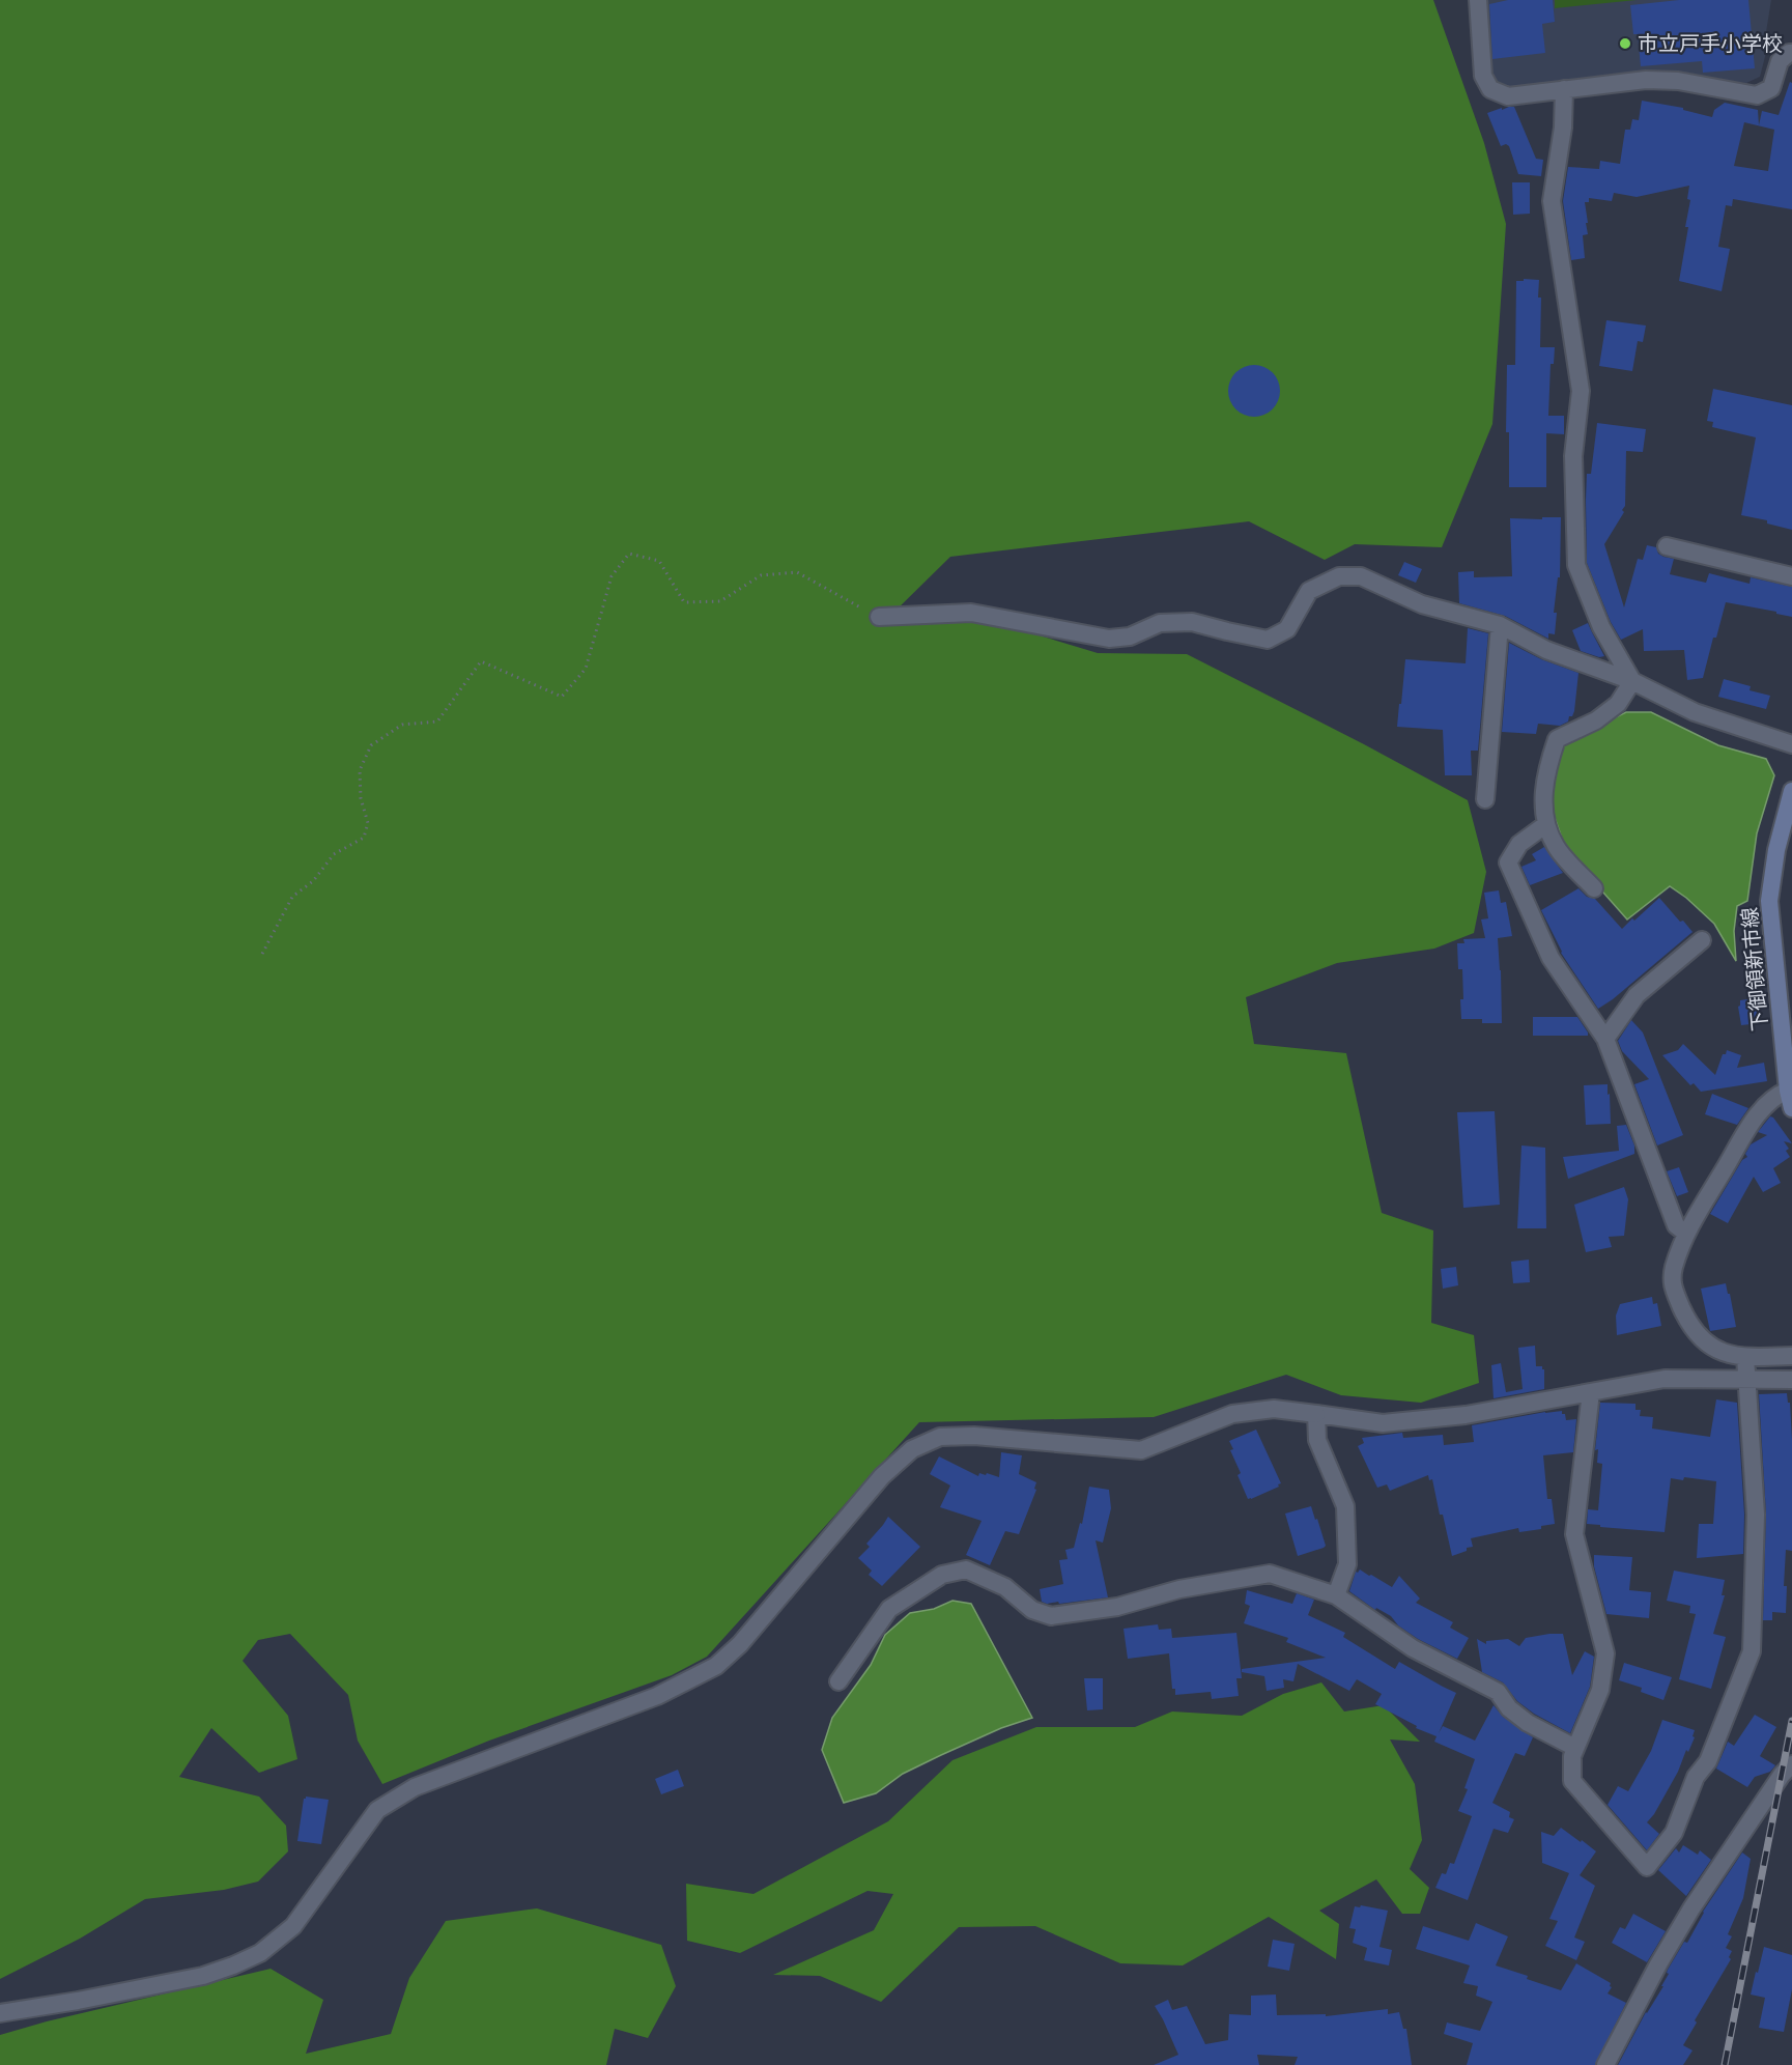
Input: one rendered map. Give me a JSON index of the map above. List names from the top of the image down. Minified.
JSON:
{"streets":{"main road":["下御領新市線"]},"places":["市立戸手小学校"]}
